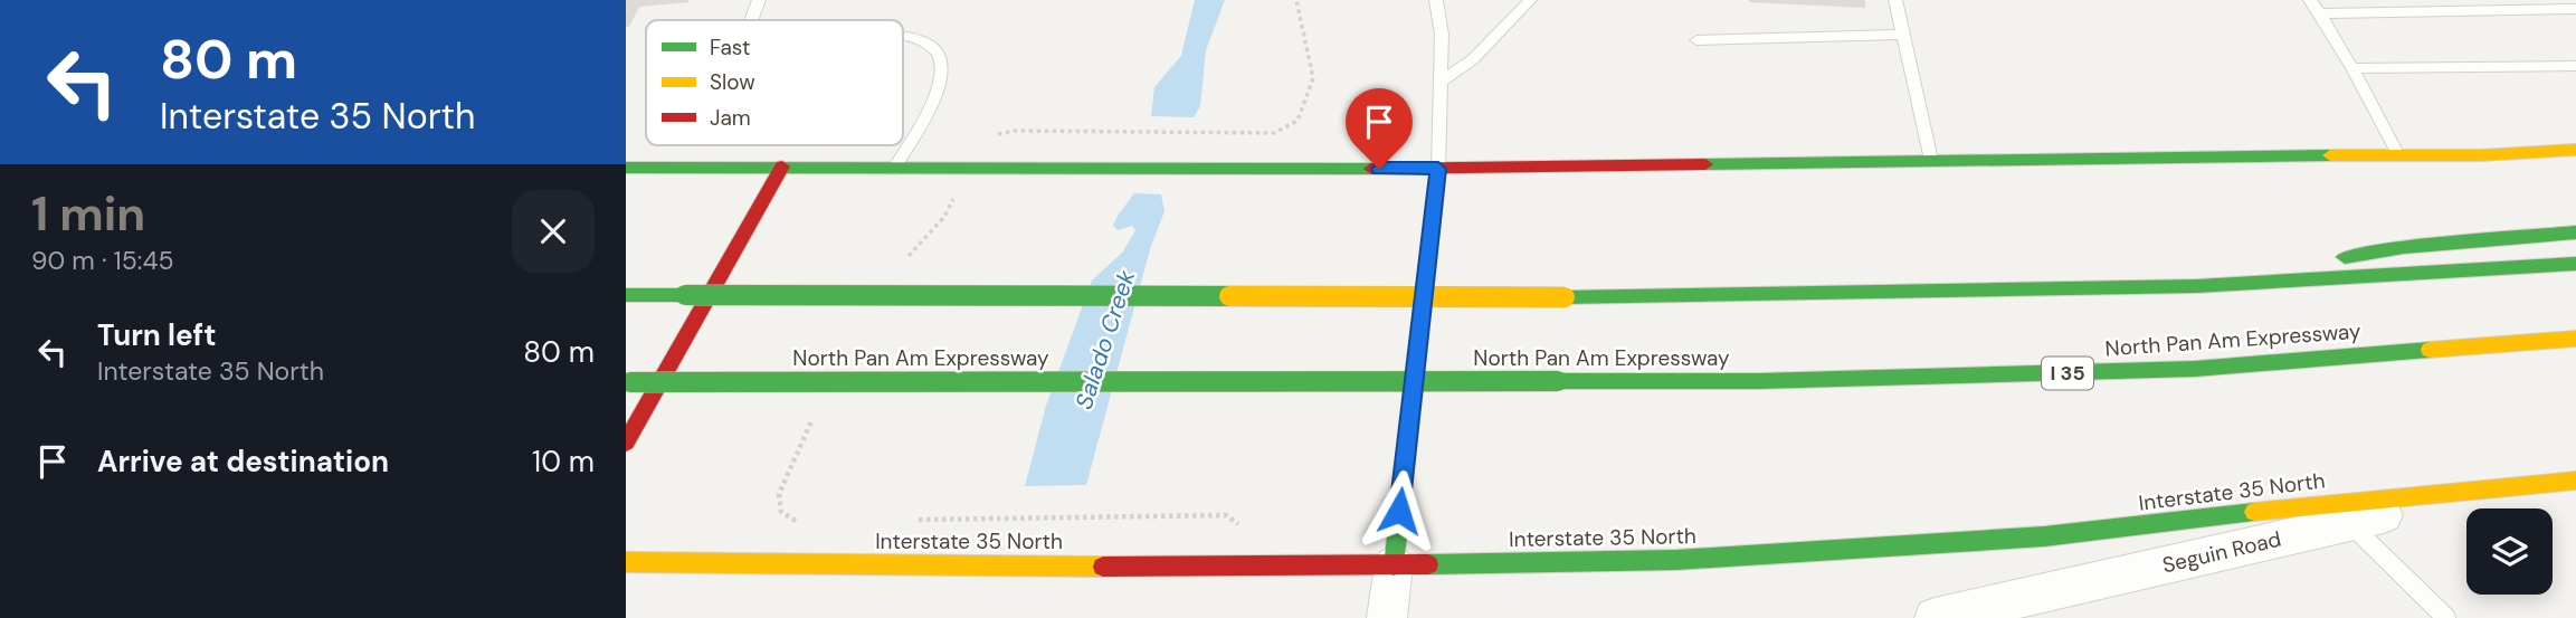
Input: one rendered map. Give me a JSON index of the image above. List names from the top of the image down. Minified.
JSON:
{"streets":{"main road":["North Pan Am Expressway","I 35","Interstate 35 North"],"street":["Seguin Road"]},"crossings":[["Interstate 35 North","Seguin Road"]],"water":["Salado Creek"],"legend":["Fast","Slow","Jam"],"page":{"turn":["80 m","Interstate 35 North"],"heading":["1 min","90 m · 15:45"],"list":[{"name":"Turn left","note":"Interstate 35 North","value":"80 m"},{"name":"Arrive at destination","value":"10 m"}]}}
